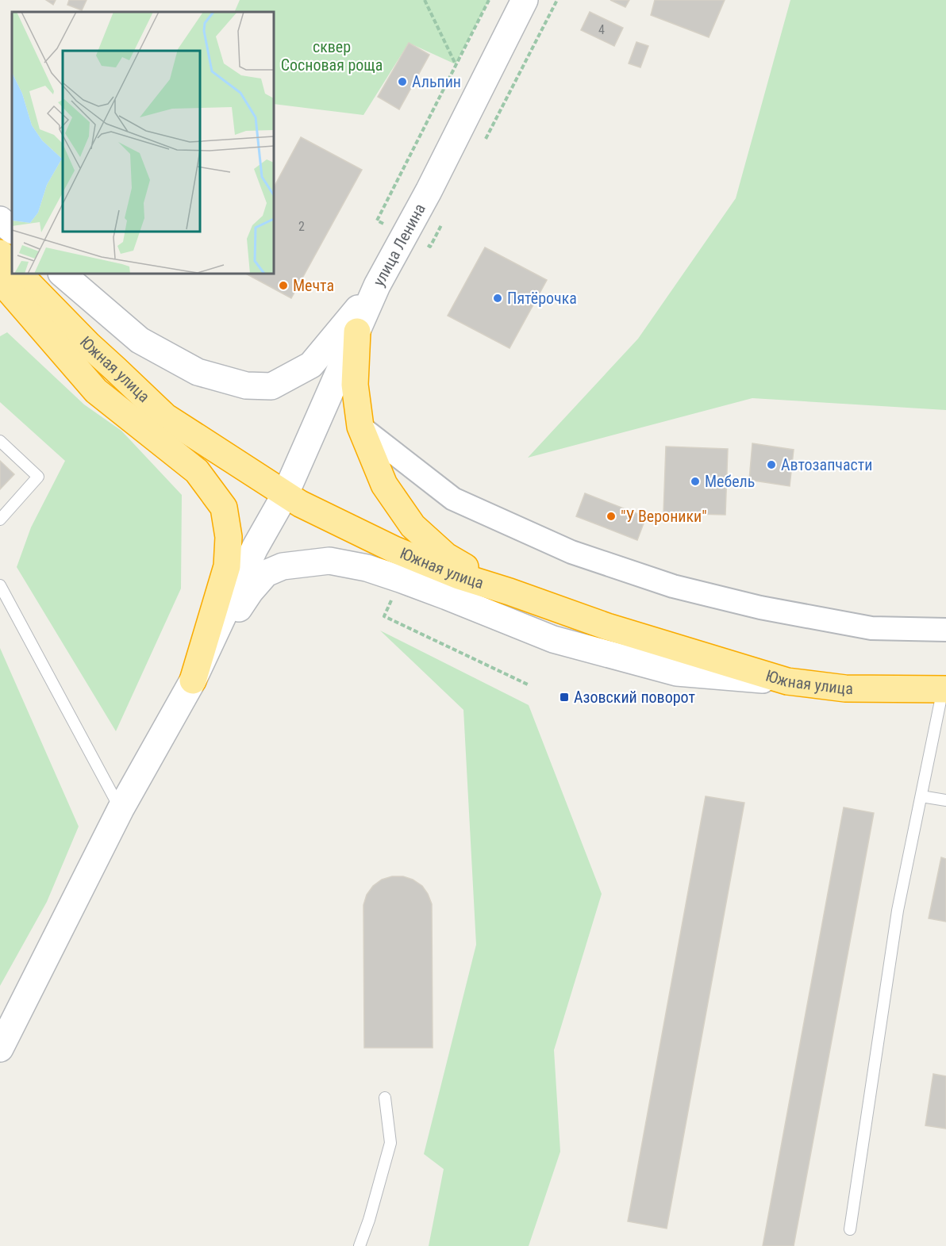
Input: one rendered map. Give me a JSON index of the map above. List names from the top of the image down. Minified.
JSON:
{"streets":{"highway":["Южная улица"],"street":["улица Ленина"]},"crossings":[["улица Ленина","Южная улица"]],"parks":["сквер Сосновая роща"],"places":{"other":["Альпин","Мечта","Пятёрочка","Автозапчасти","Мебель","\"У Вероники\""],"transit":["Азовский поворот"]},"house_numbers":["4","2"]}
